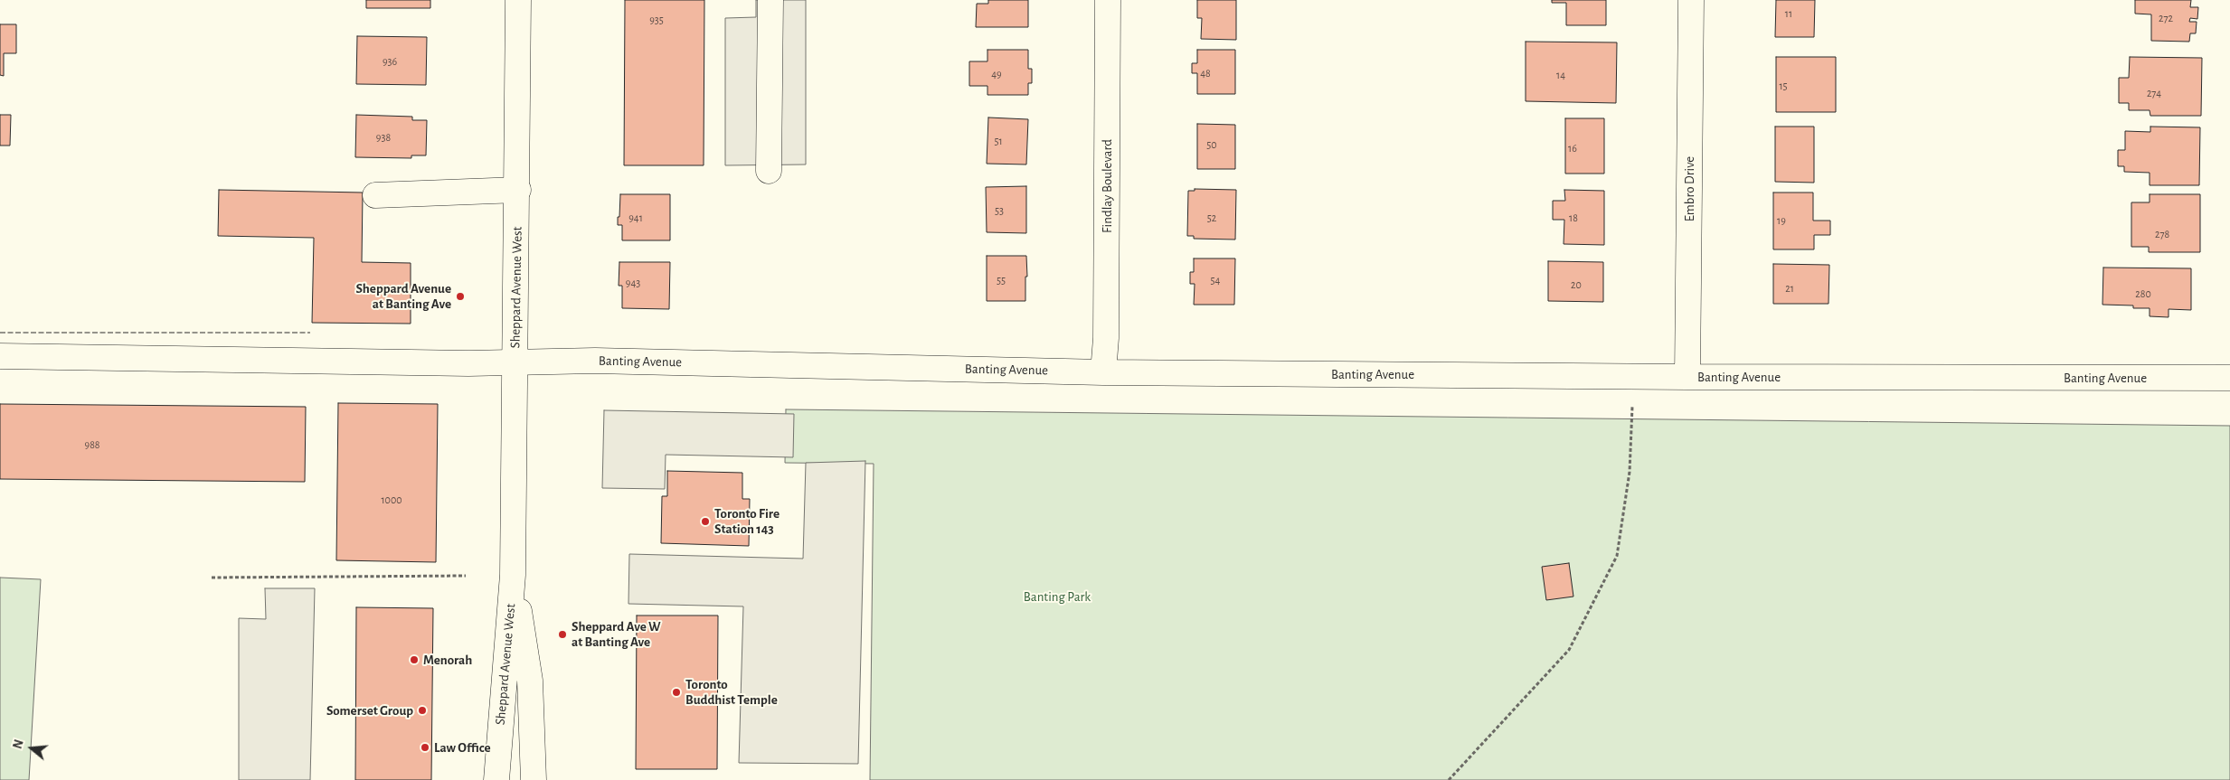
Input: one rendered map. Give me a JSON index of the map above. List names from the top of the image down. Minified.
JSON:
{"streets":{"street":["Findlay Boulevard","Embro Drive","Sheppard Avenue West","Banting Avenue"]},"crossings":[["Findlay Boulevard","Banting Avenue"],["Embro Drive","Banting Avenue"],["Sheppard Avenue West","Banting Avenue"]],"parks":["Banting Park"],"places":["Sheppard Avenue at Banting Ave","Toronto Fire Station 143","Sheppard Ave W at Banting Ave","Menorah","Toronto Buddhist Temple","Somerset Group","Law Office"],"house_numbers":["11","272","935","936","48","49","14","15","274","938","51","50","16","53","941","52","18","19","278","55","54","943","20","21","280","988","1000"],"north":"left"}
